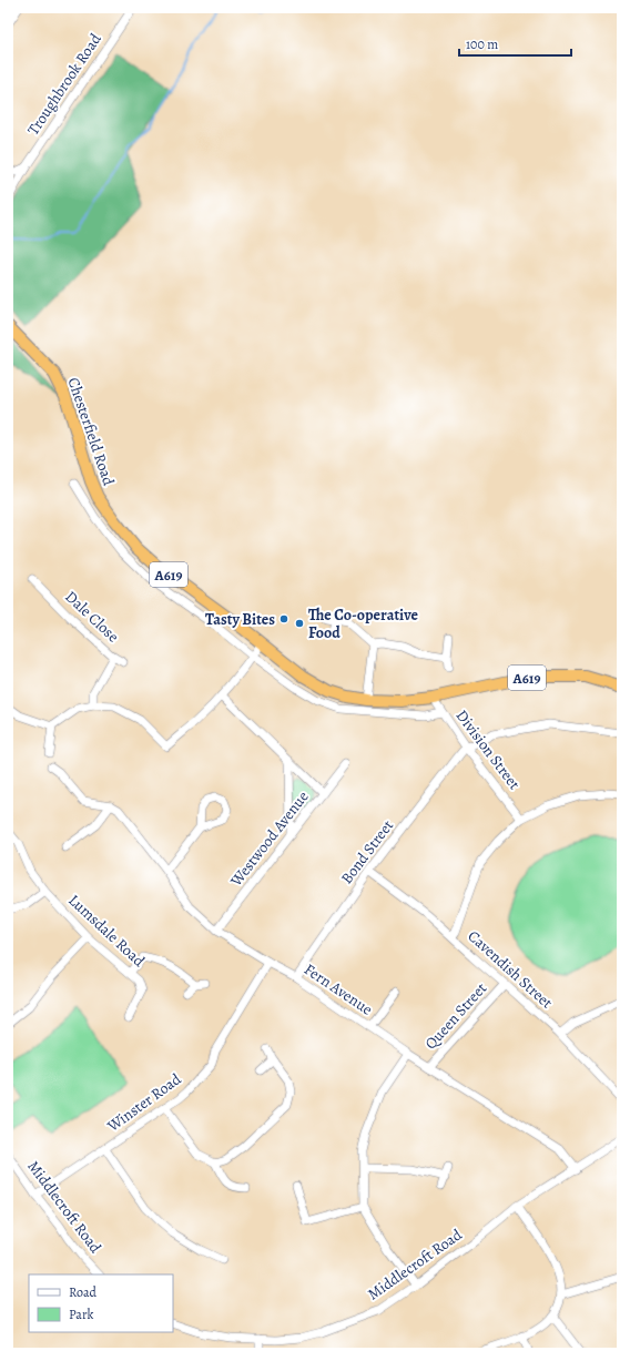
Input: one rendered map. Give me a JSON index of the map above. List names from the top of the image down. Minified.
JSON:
{"streets":{"highway":["Chesterfield Road","A619"],"street":["Troughbrook Road","Dale Close","Division Street","Westwood Avenue","Bond Street","Lumsdale Road","Cavendish Street","Fern Avenue","Queen Street","Winster Road","Middlecroft Road"]},"crossings":[["Chesterfield Road","Division Street"],["Division Street","Bond Street"],["Westwood Avenue","Fern Avenue"],["Bond Street","Cavendish Street"],["Bond Street","Fern Avenue"],["Cavendish Street","Queen Street"],["Fern Avenue","Queen Street"],["Fern Avenue","Winster Road"],["Fern Avenue","Middlecroft Road"],["Winster Road","Middlecroft Road"]],"places":["Tasty Bites","The Co-operative Food"],"legend":["Road","Park"],"scale_bar":"100 m"}
